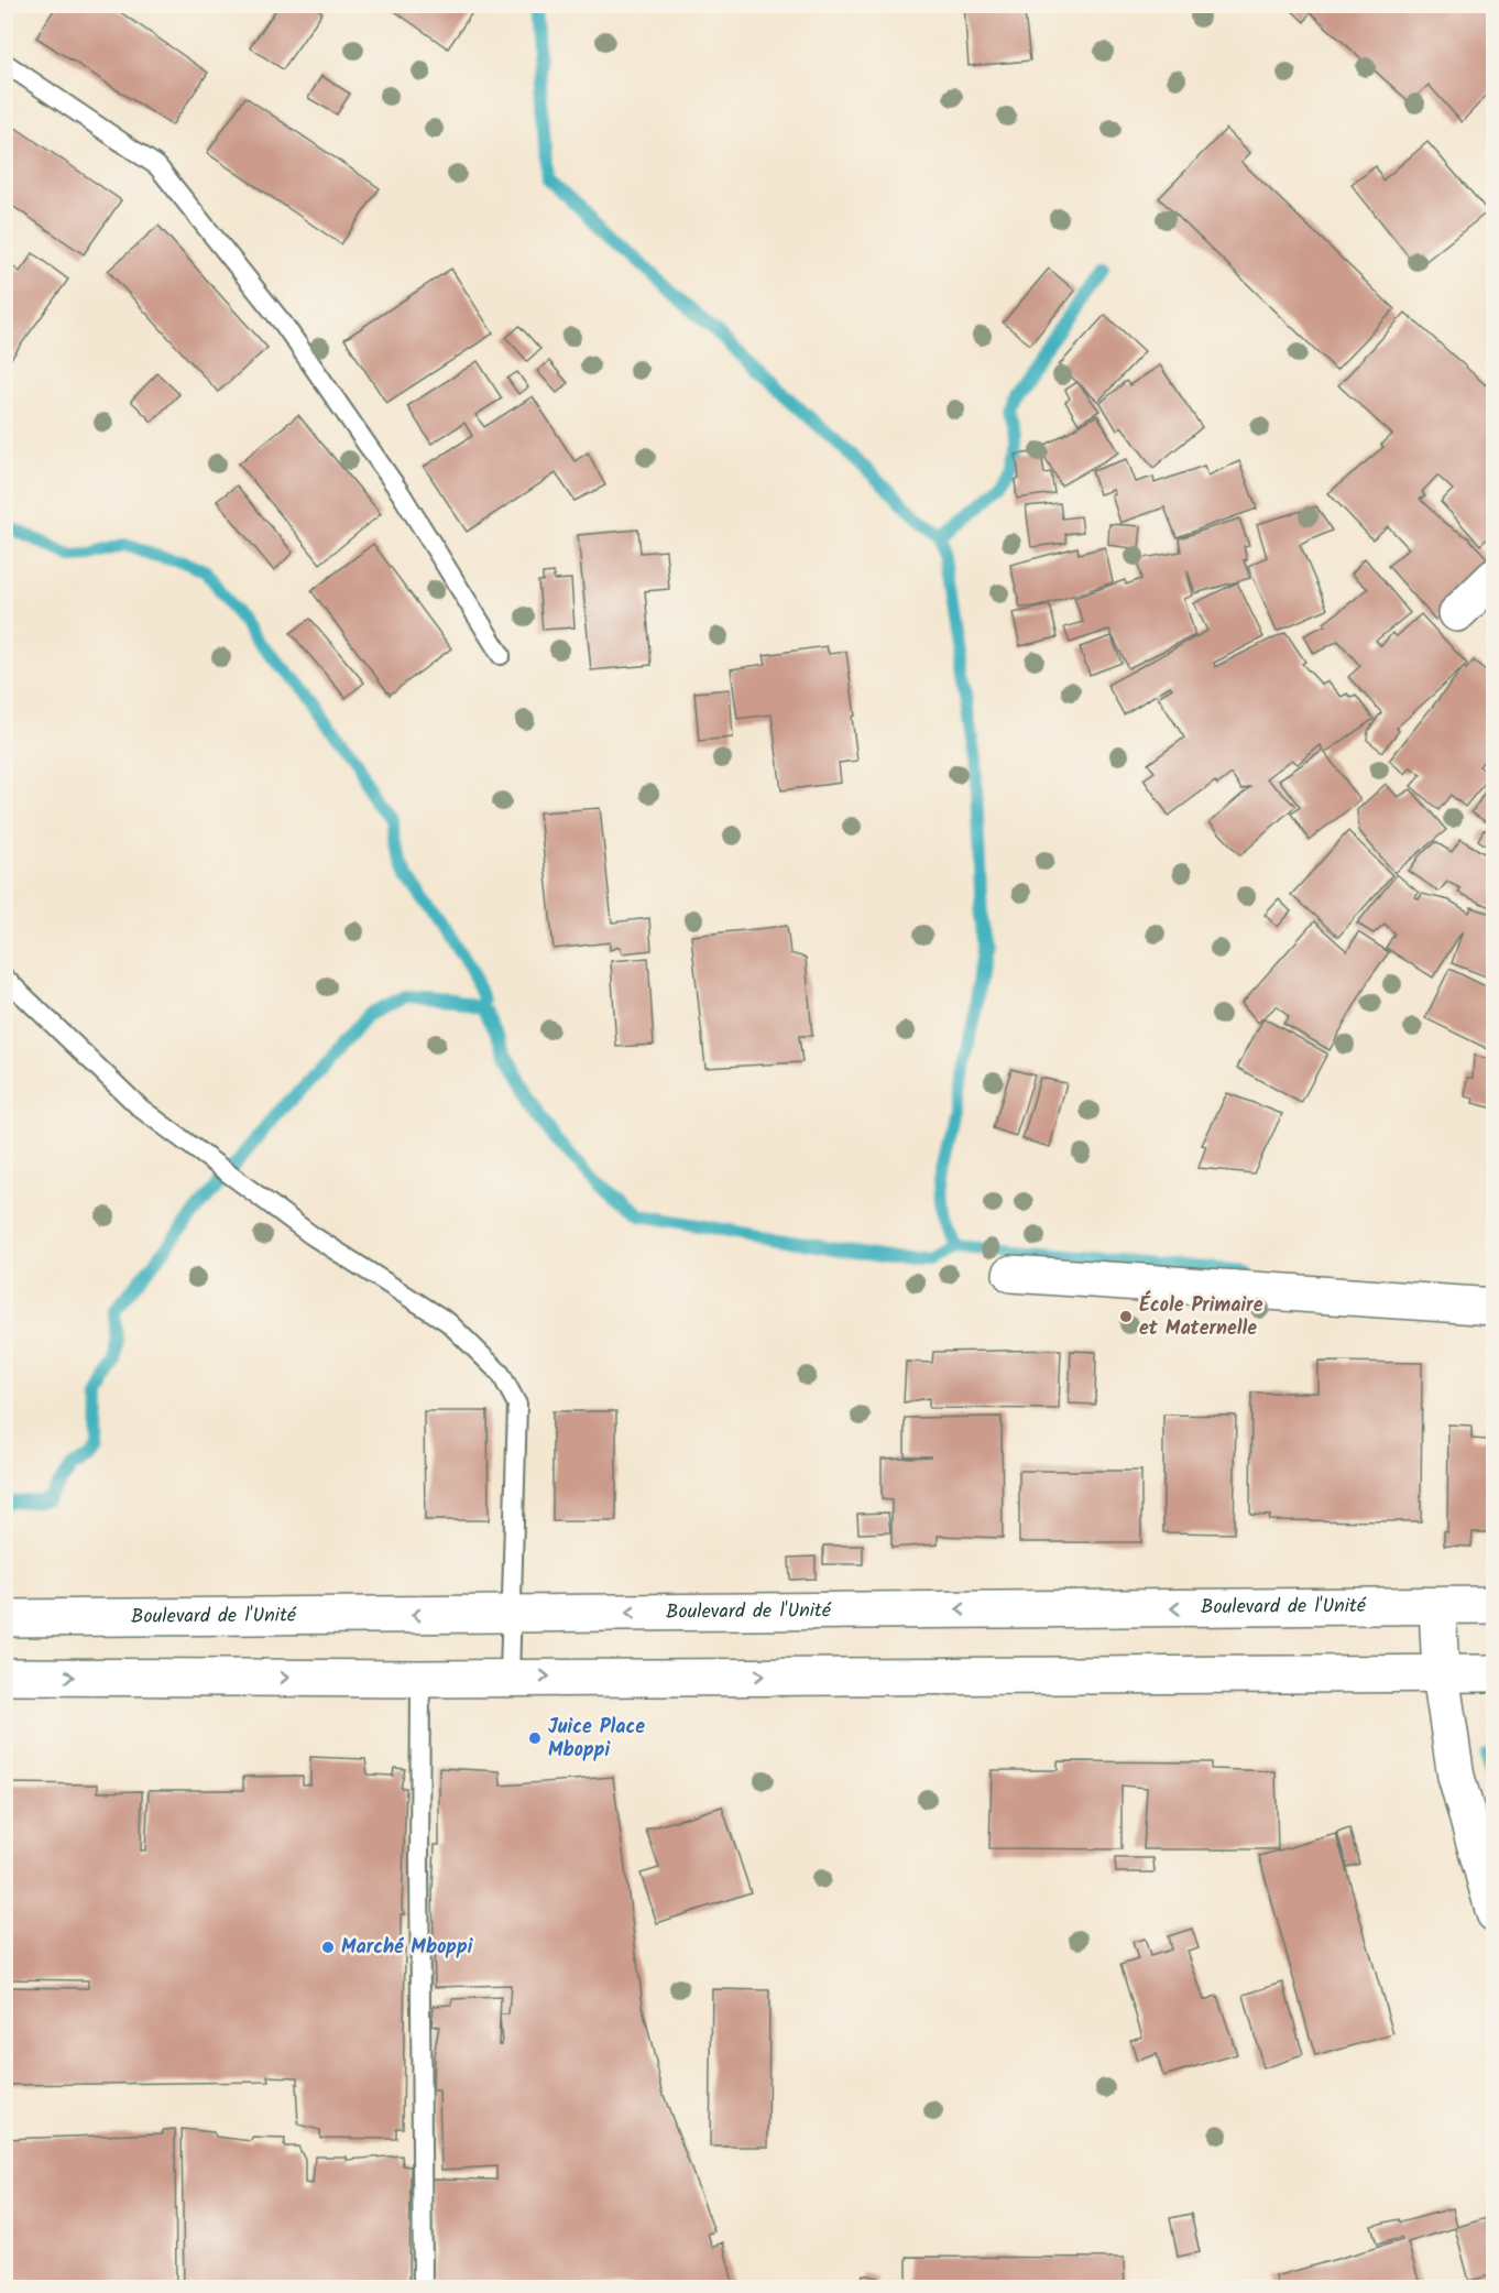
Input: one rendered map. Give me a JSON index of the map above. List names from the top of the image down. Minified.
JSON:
{"streets":{"main road":["Boulevard de l'Unité"]},"places":["École Primaire et Maternelle","Juice Place Mboppi","Marché Mboppi"]}
